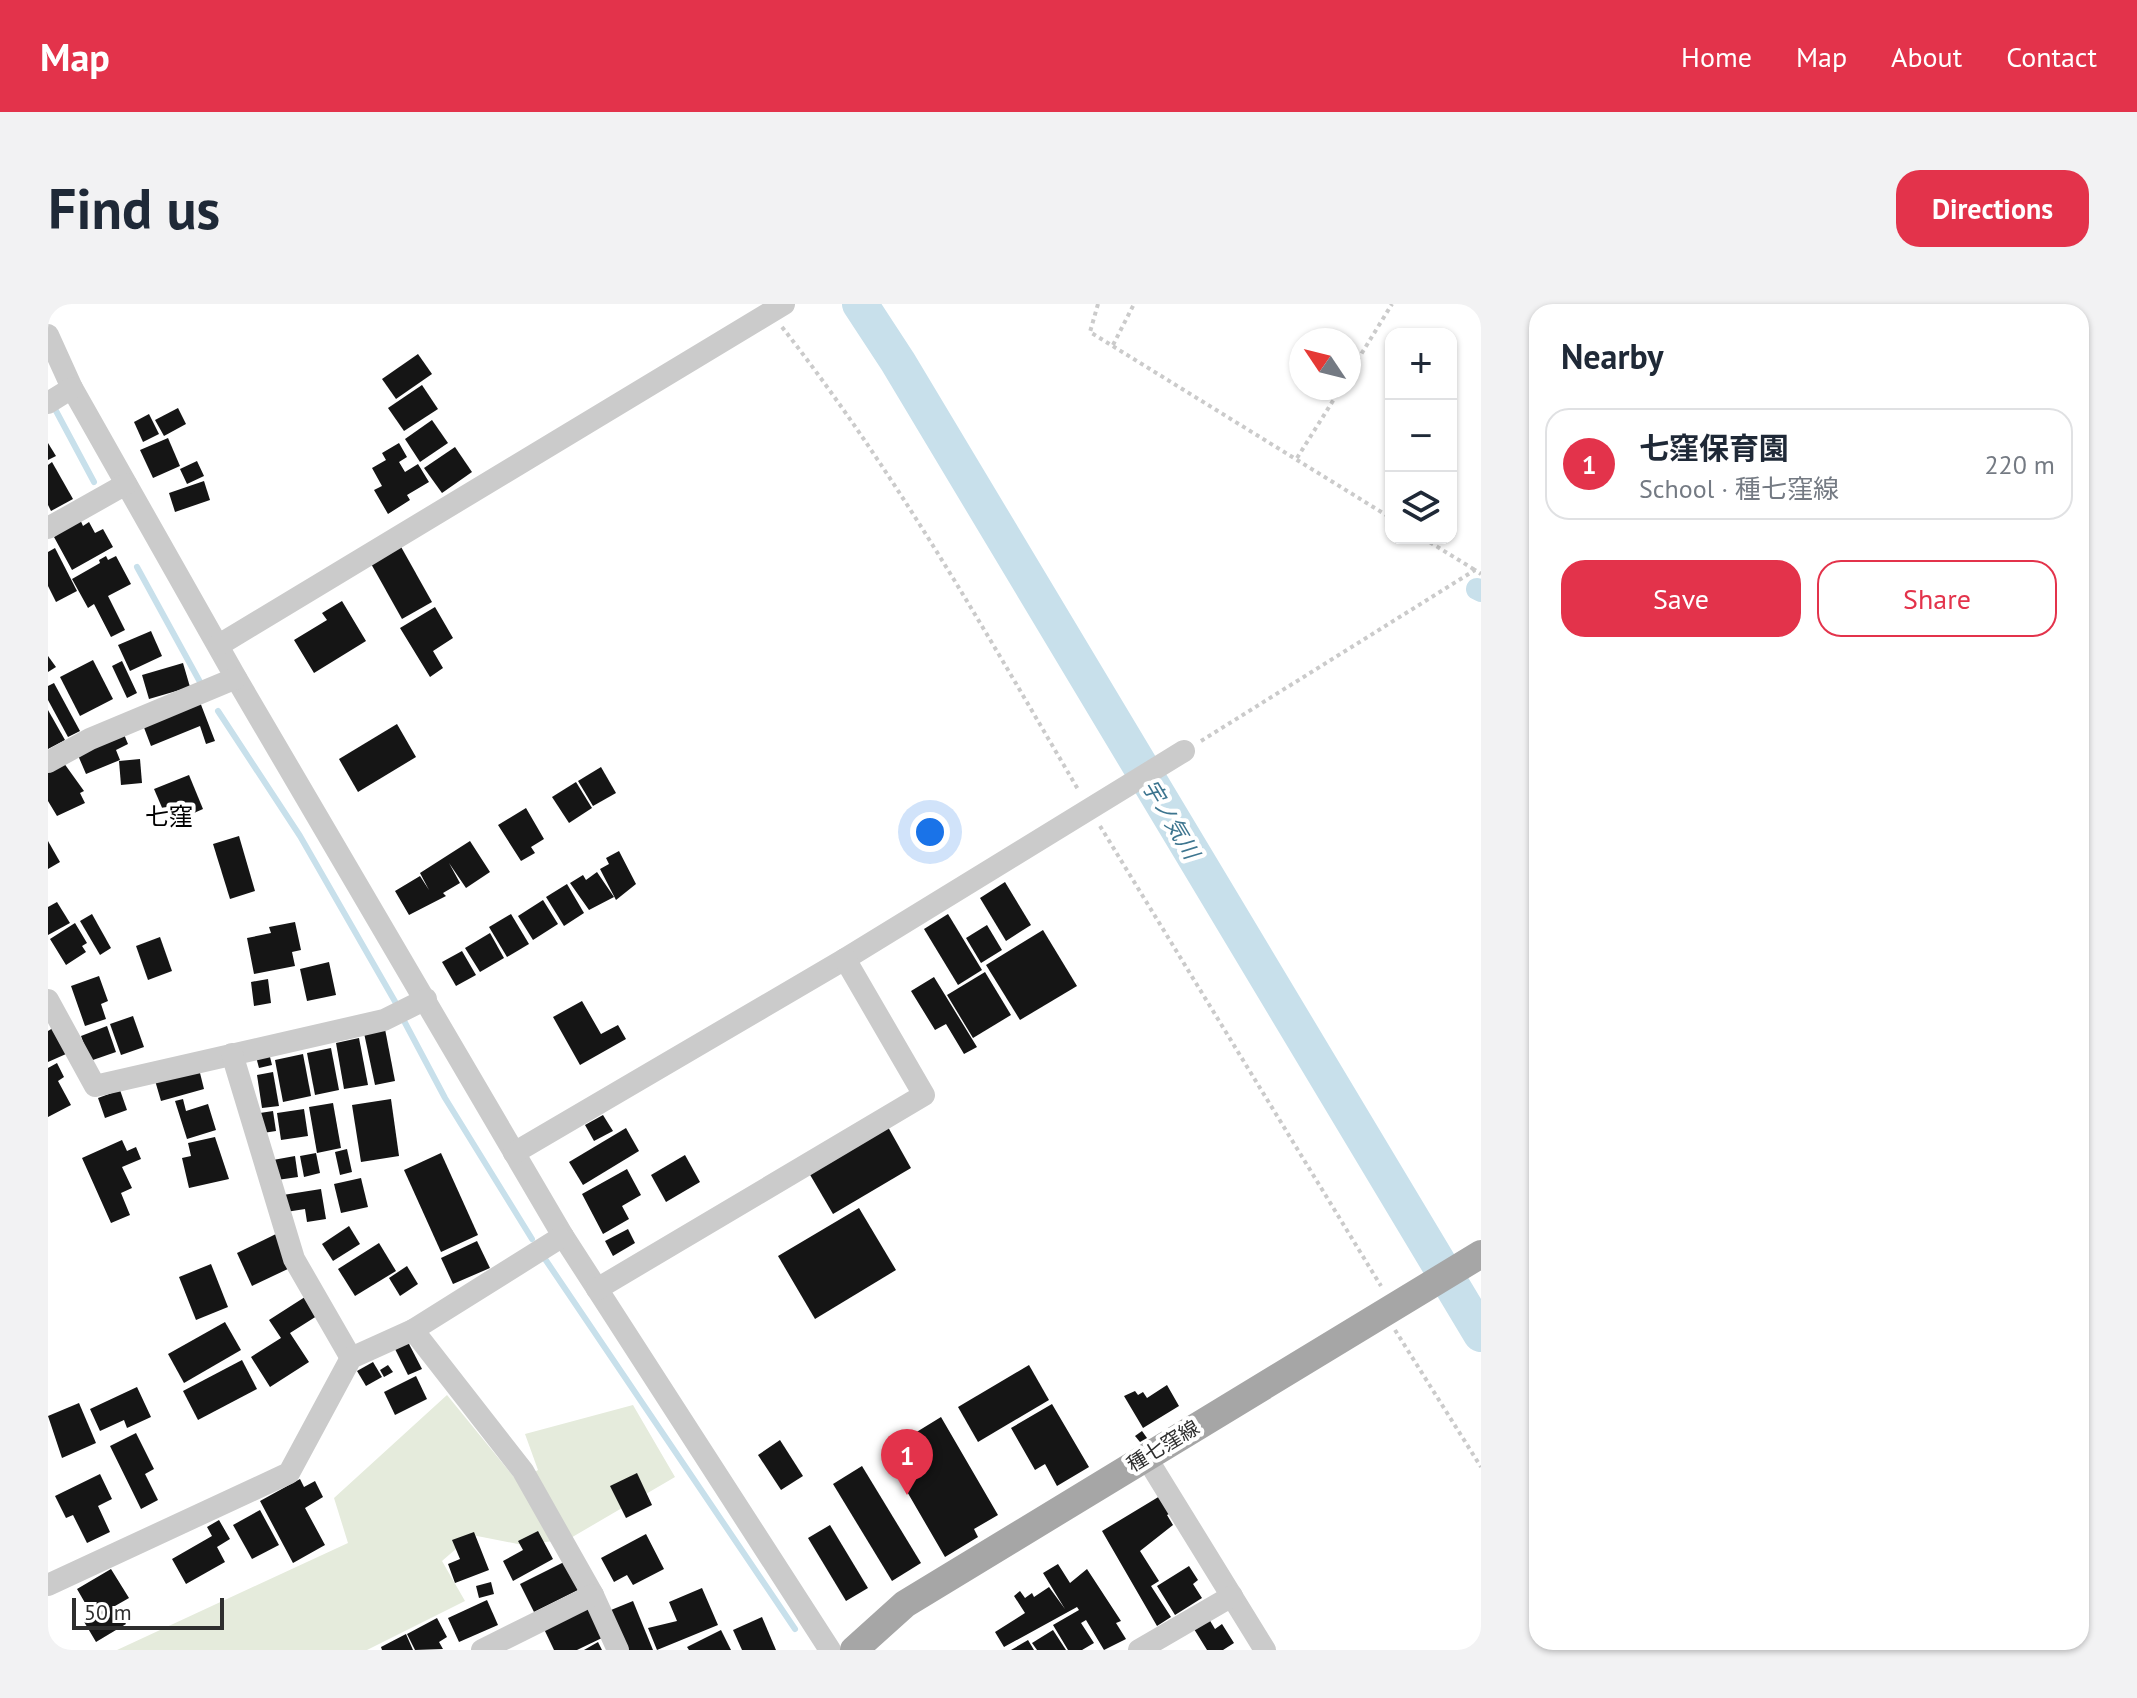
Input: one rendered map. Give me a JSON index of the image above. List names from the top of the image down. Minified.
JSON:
{"streets":{"main road":["種七窪線"]},"districts":["七窪"],"water":["宇ノ気川"],"scale_bar":"50 m","north":"top left","page":{"header":"Map","nav":["Home","Map","About","Contact"],"buttons":["Directions",["Save","Share"]],"title":"Find us","heading":"Nearby","map_buttons":["+","−"],"list":[{"mark":"1","name":"七窪保育園","note":"School · 種七窪線","value":"220 m"}],"pins":"1","scale":"50 m"}}
